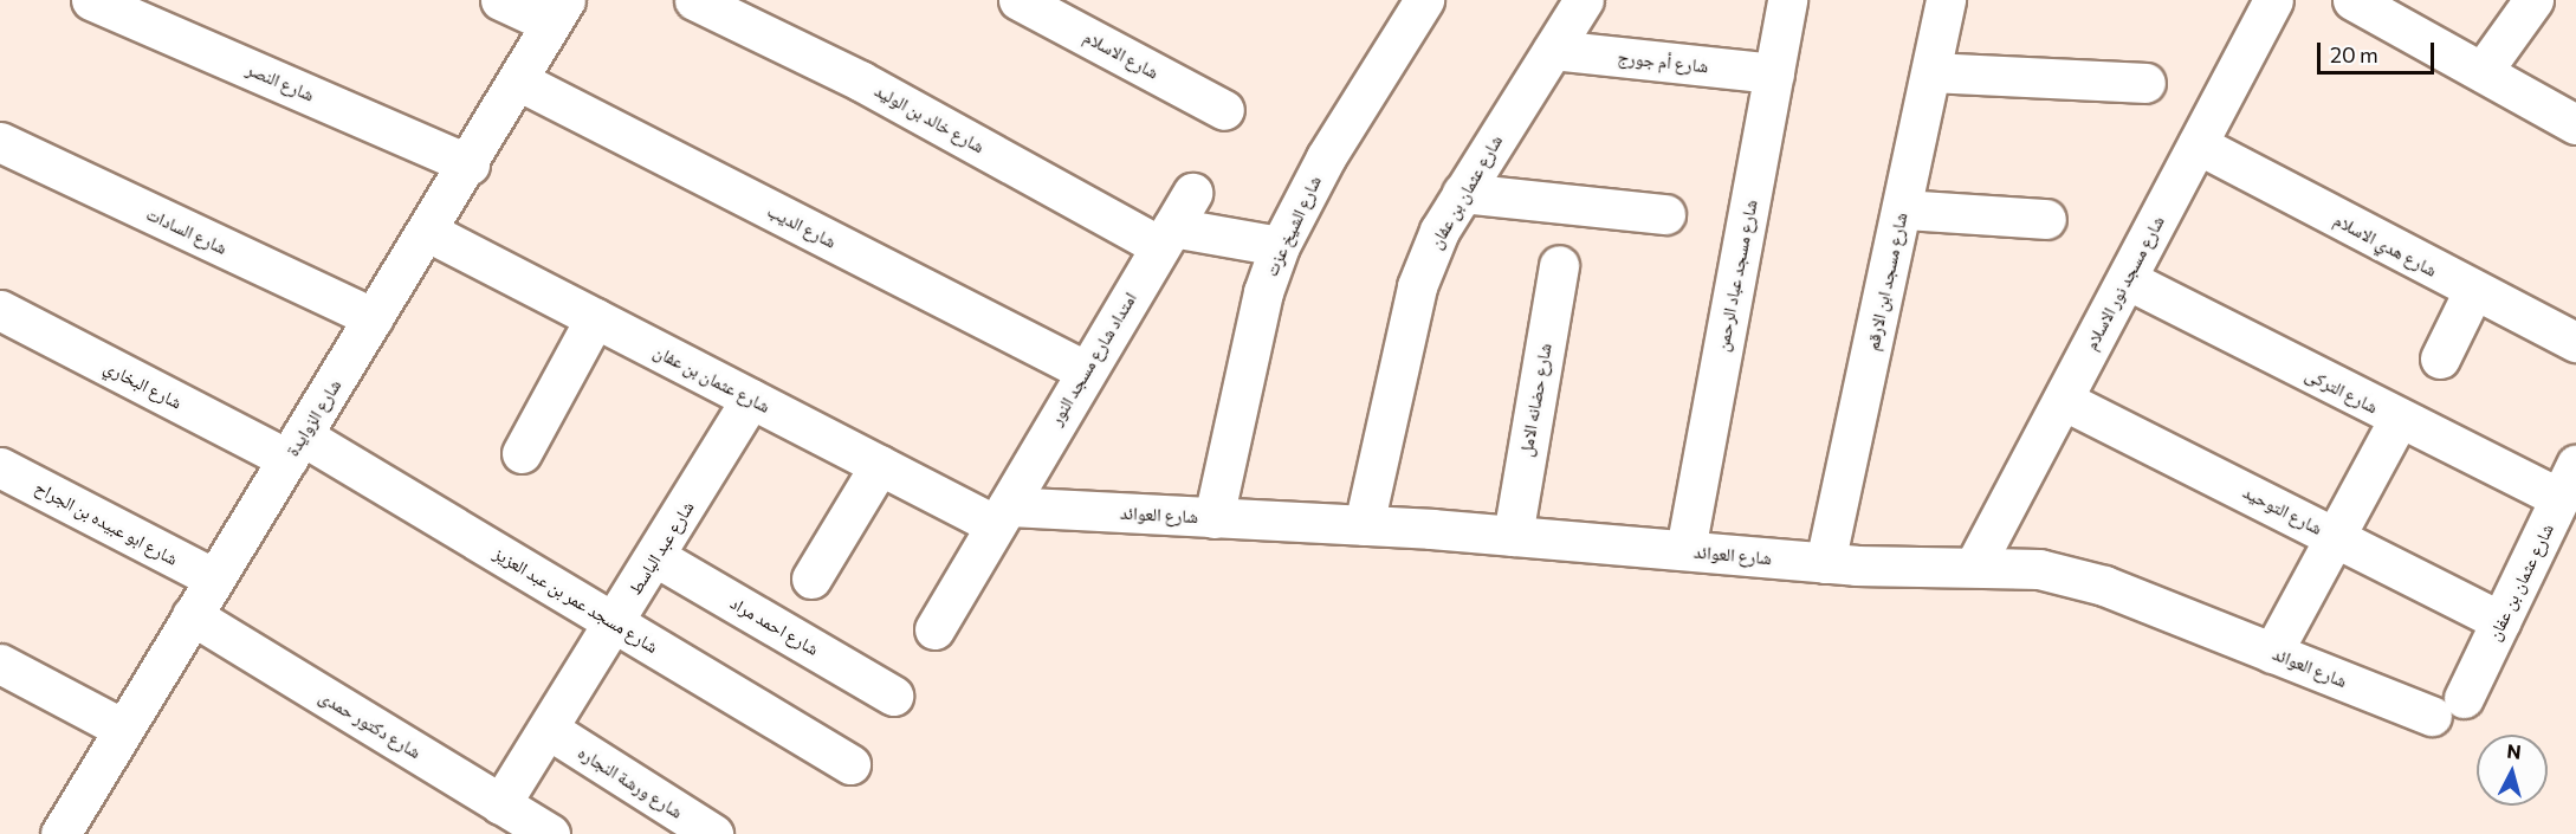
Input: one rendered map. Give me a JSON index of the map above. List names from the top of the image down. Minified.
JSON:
{"streets":{"street":["شارع الاسلام","شارع أم جورج","شارع النصر","شارع خالد بن الوليد","شارع عثمان بن عفان","شارع الديب","شارع الشيخ عزت","شارع السادات","شارع هدي الاسلام","شارع مسجد عباد الرحمن","شارع مسجد ابن الارقم","شارع مسجد نور الاسلام","امتداد شارع مسجد النور","شارع البخاري","شارع التركى","شارع حضانه الامل","شارع الزوايدة","شارع التوحيد","شارع العوائد","شارع ابو عبيده بن الجراح","شارع عبد الباسط","شارع مسجد عمر بن عبد العزيز","شارع احمد مراد","شارع دكتور حمدى","شارع ورشة النجاره"]},"crossings":[["شارع أم جورج","شارع عثمان بن عفان"],["شارع أم جورج","شارع مسجد عباد الرحمن"],["شارع النصر","شارع الزوايدة"],["شارع خالد بن الوليد","شارع الشيخ عزت"],["شارع خالد بن الوليد","امتداد شارع مسجد النور"],["شارع عثمان بن عفان","امتداد شارع مسجد النور"],["شارع عثمان بن عفان","شارع التركى"],["شارع عثمان بن عفان","شارع الزوايدة"],["شارع عثمان بن عفان","شارع التوحيد"],["شارع عثمان بن عفان","شارع العوائد"],["شارع عثمان بن عفان","شارع عبد الباسط"],["شارع الديب","امتداد شارع مسجد النور"],["شارع الديب","شارع الزوايدة"],["شارع الشيخ عزت","شارع العوائد"],["شارع السادات","شارع الزوايدة"],["شارع هدي الاسلام","شارع مسجد نور الاسلام"],["شارع مسجد عباد الرحمن","شارع العوائد"],["شارع مسجد ابن الارقم","شارع العوائد"],["شارع مسجد نور الاسلام","شارع التركى"],["شارع مسجد نور الاسلام","شارع التوحيد"],["شارع مسجد نور الاسلام","شارع العوائد"],["امتداد شارع مسجد النور","شارع العوائد"],["شارع البخاري","شارع الزوايدة"],["شارع البخاري","شارع مسجد عمر بن عبد العزيز"],["شارع حضانه الامل","شارع العوائد"],["شارع الزوايدة","شارع ابو عبيده بن الجراح"],["شارع الزوايدة","شارع مسجد عمر بن عبد العزيز"],["شارع الزوايدة","شارع دكتور حمدى"],["شارع عبد الباسط","شارع مسجد عمر بن عبد العزيز"],["شارع عبد الباسط","شارع احمد مراد"],["شارع عبد الباسط","شارع دكتور حمدى"],["شارع عبد الباسط","شارع ورشة النجاره"]],"scale_bar":"20 m","north":"top"}
